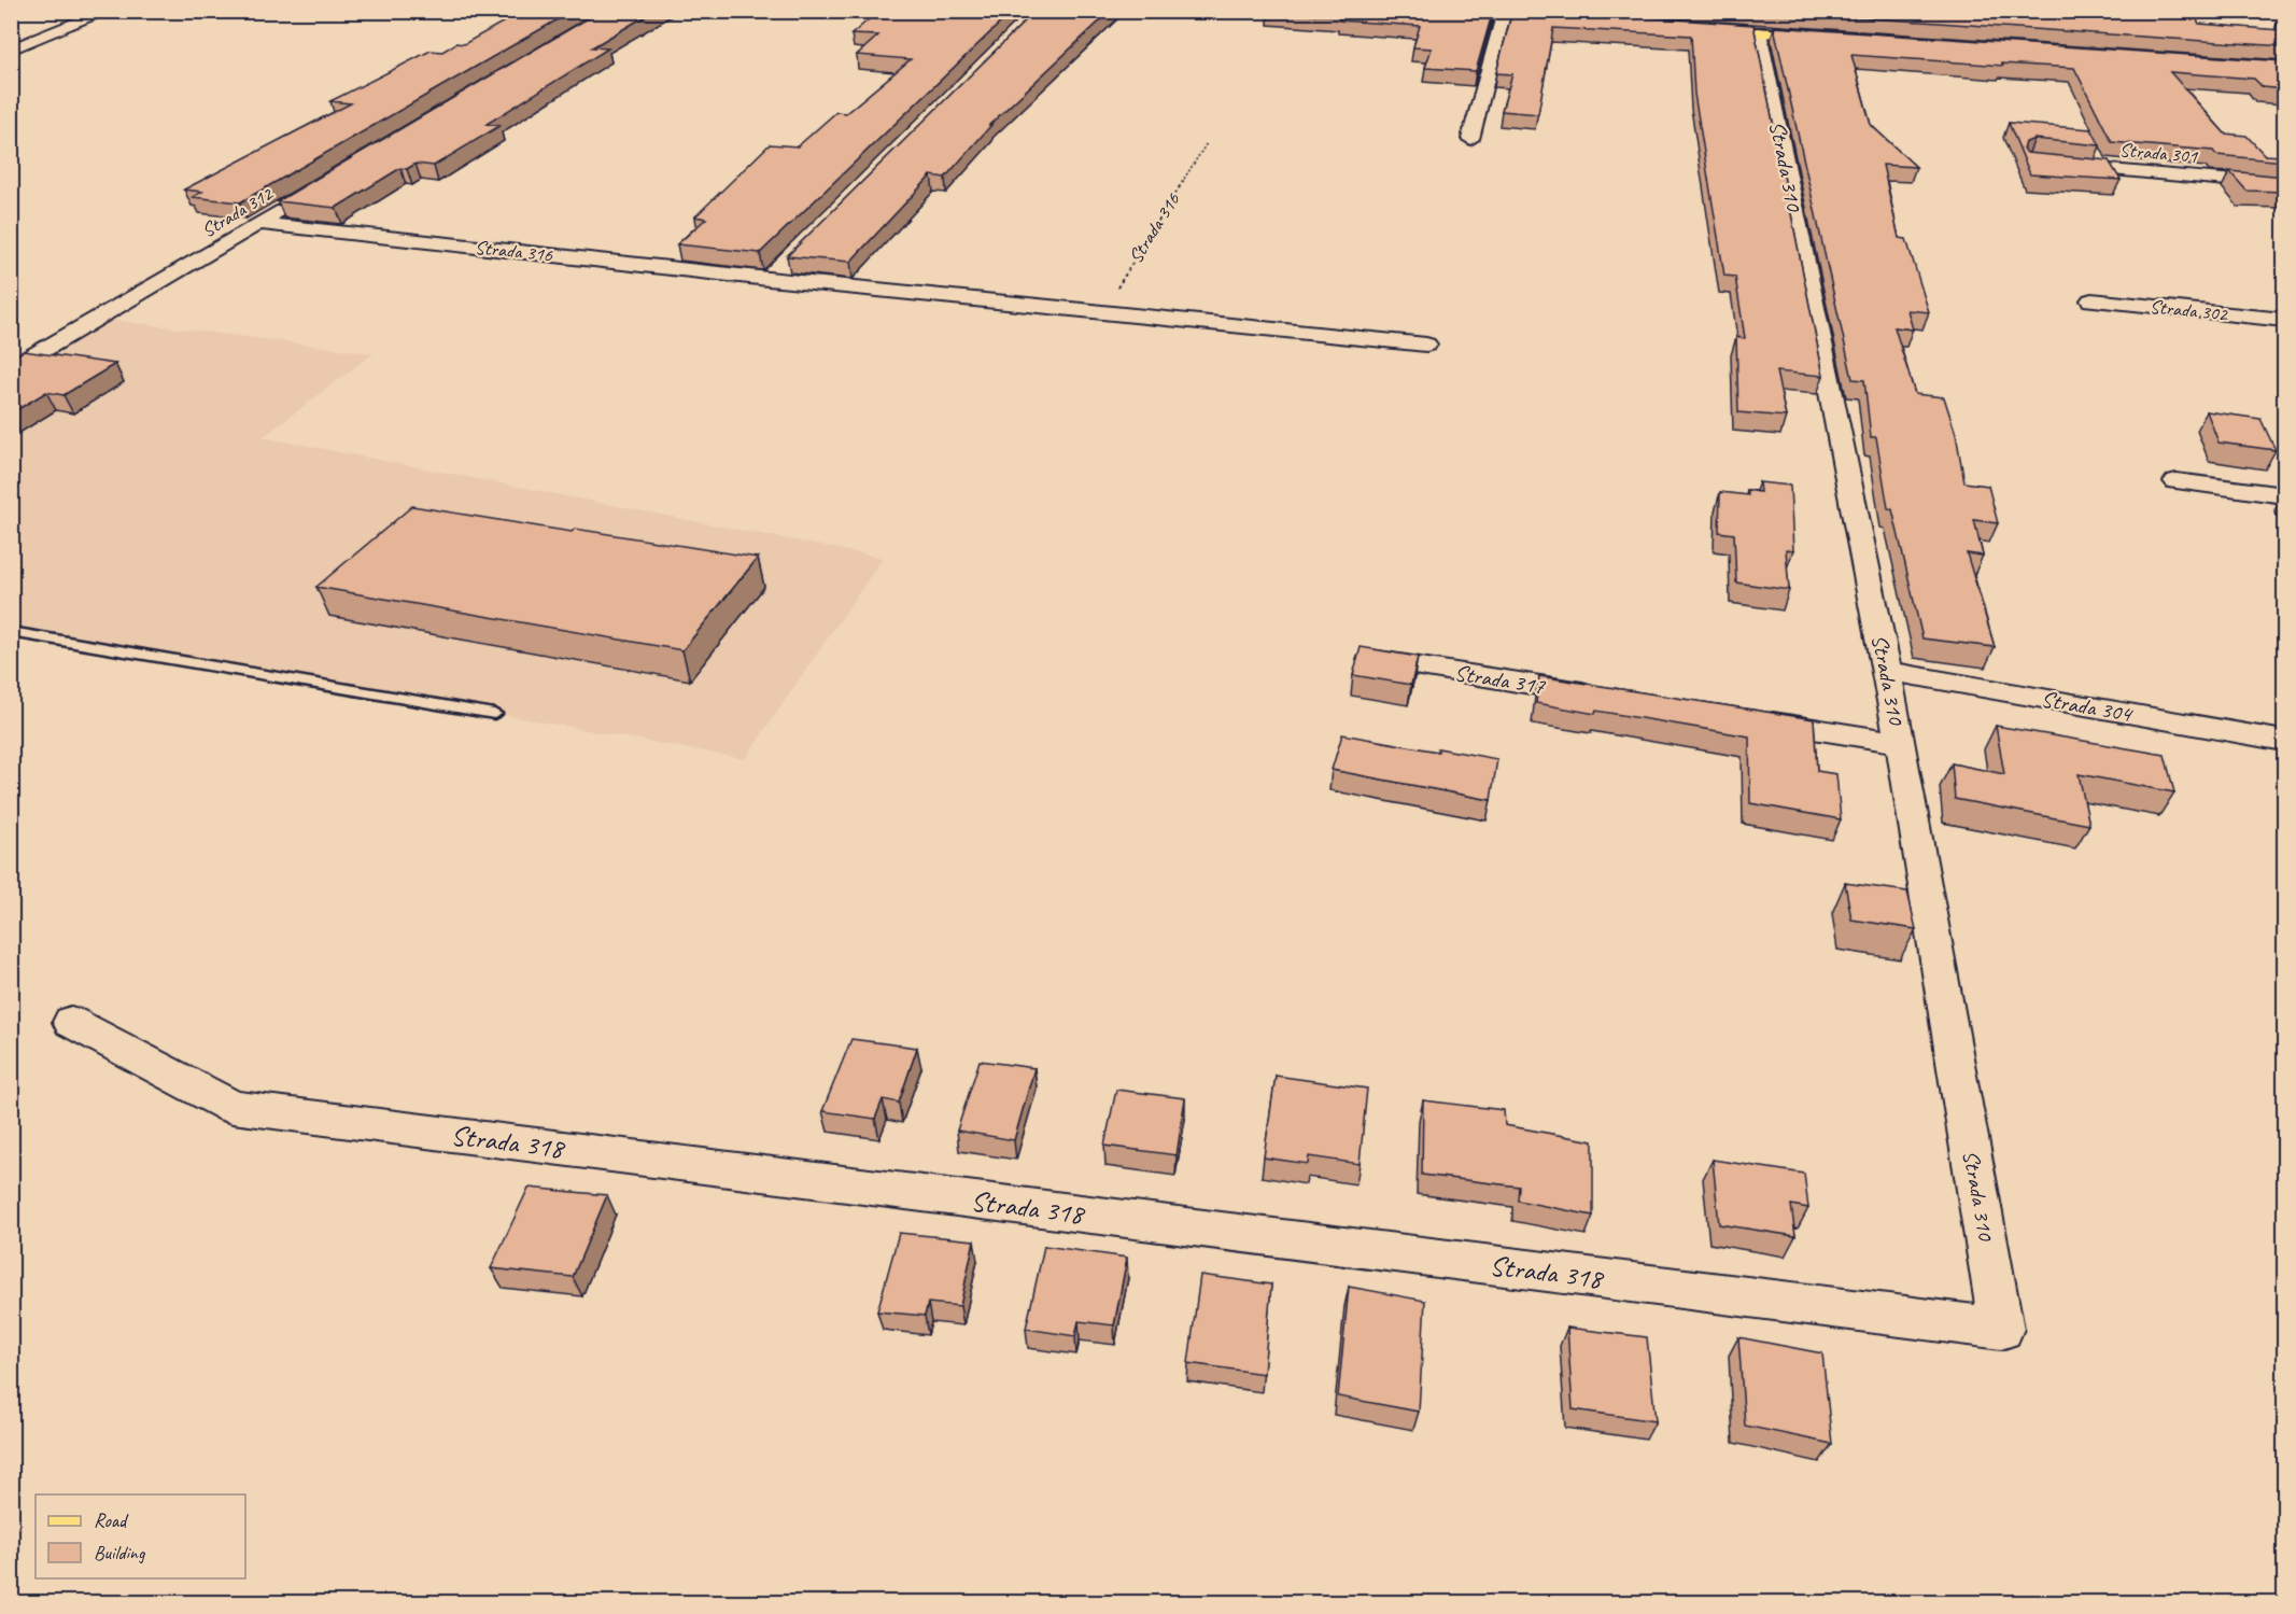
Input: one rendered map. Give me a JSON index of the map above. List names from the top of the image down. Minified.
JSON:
{"streets":{"street":["Strada 301","Strada 310","Strada 312","Strada 316","Strada 302","Strada 317","Strada 304","Strada 318"]},"crossings":[["Strada 310","Strada 304"],["Strada 310","Strada 318"],["Strada 312","Strada 316"]],"legend":["Road","Building"]}
